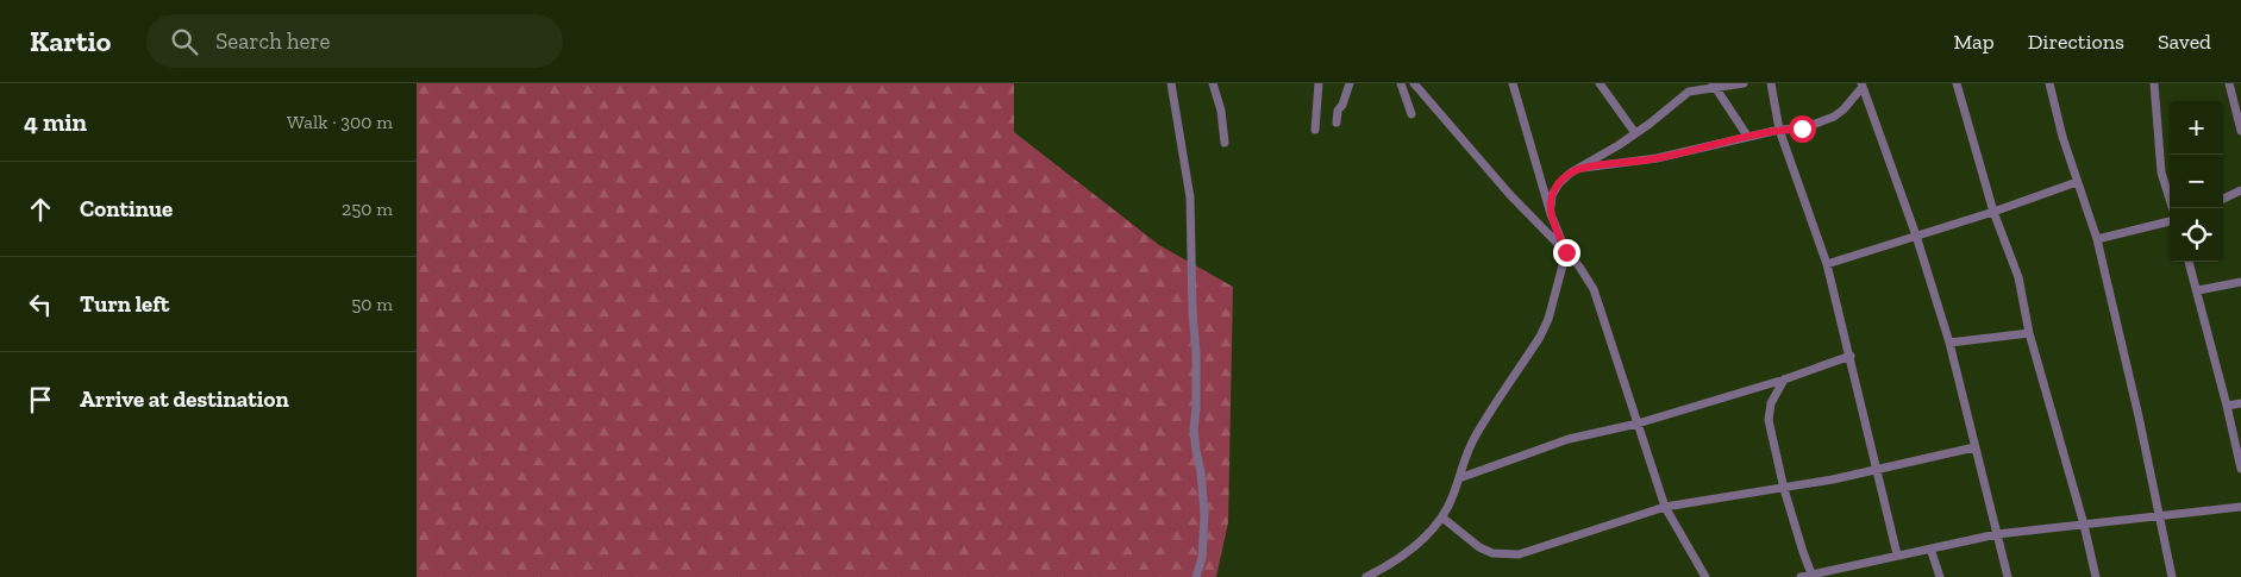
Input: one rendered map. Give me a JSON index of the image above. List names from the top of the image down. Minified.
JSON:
{"page":{"header":"Kartio","search":"Search here","nav":["Map","Directions","Saved"],"heading":["4 min","Walk · 300 m"],"map_buttons":["+","−"],"list":[["Continue","250 m"],["Turn left","50 m"],"Arrive at destination"]}}
